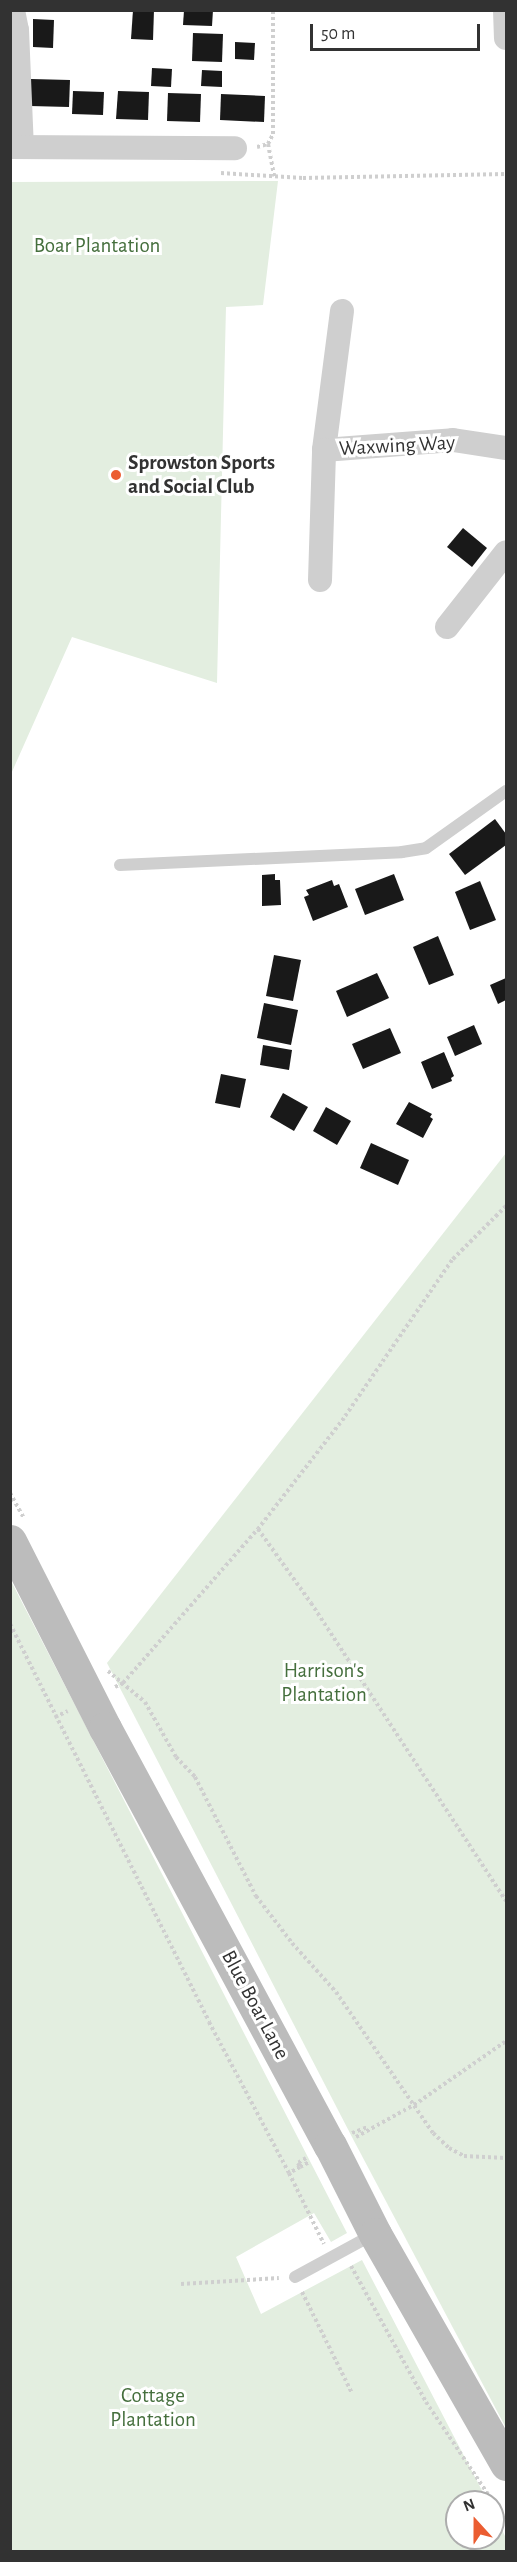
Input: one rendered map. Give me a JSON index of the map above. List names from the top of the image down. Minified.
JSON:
{"streets":{"street":["Waxwing Way","Blue Boar Lane"]},"parks":["Boar Plantation","Harrison's Plantation","Cottage Plantation"],"places":["Sprowston Sports and Social Club"],"scale_bar":"50 m","north":"top"}
